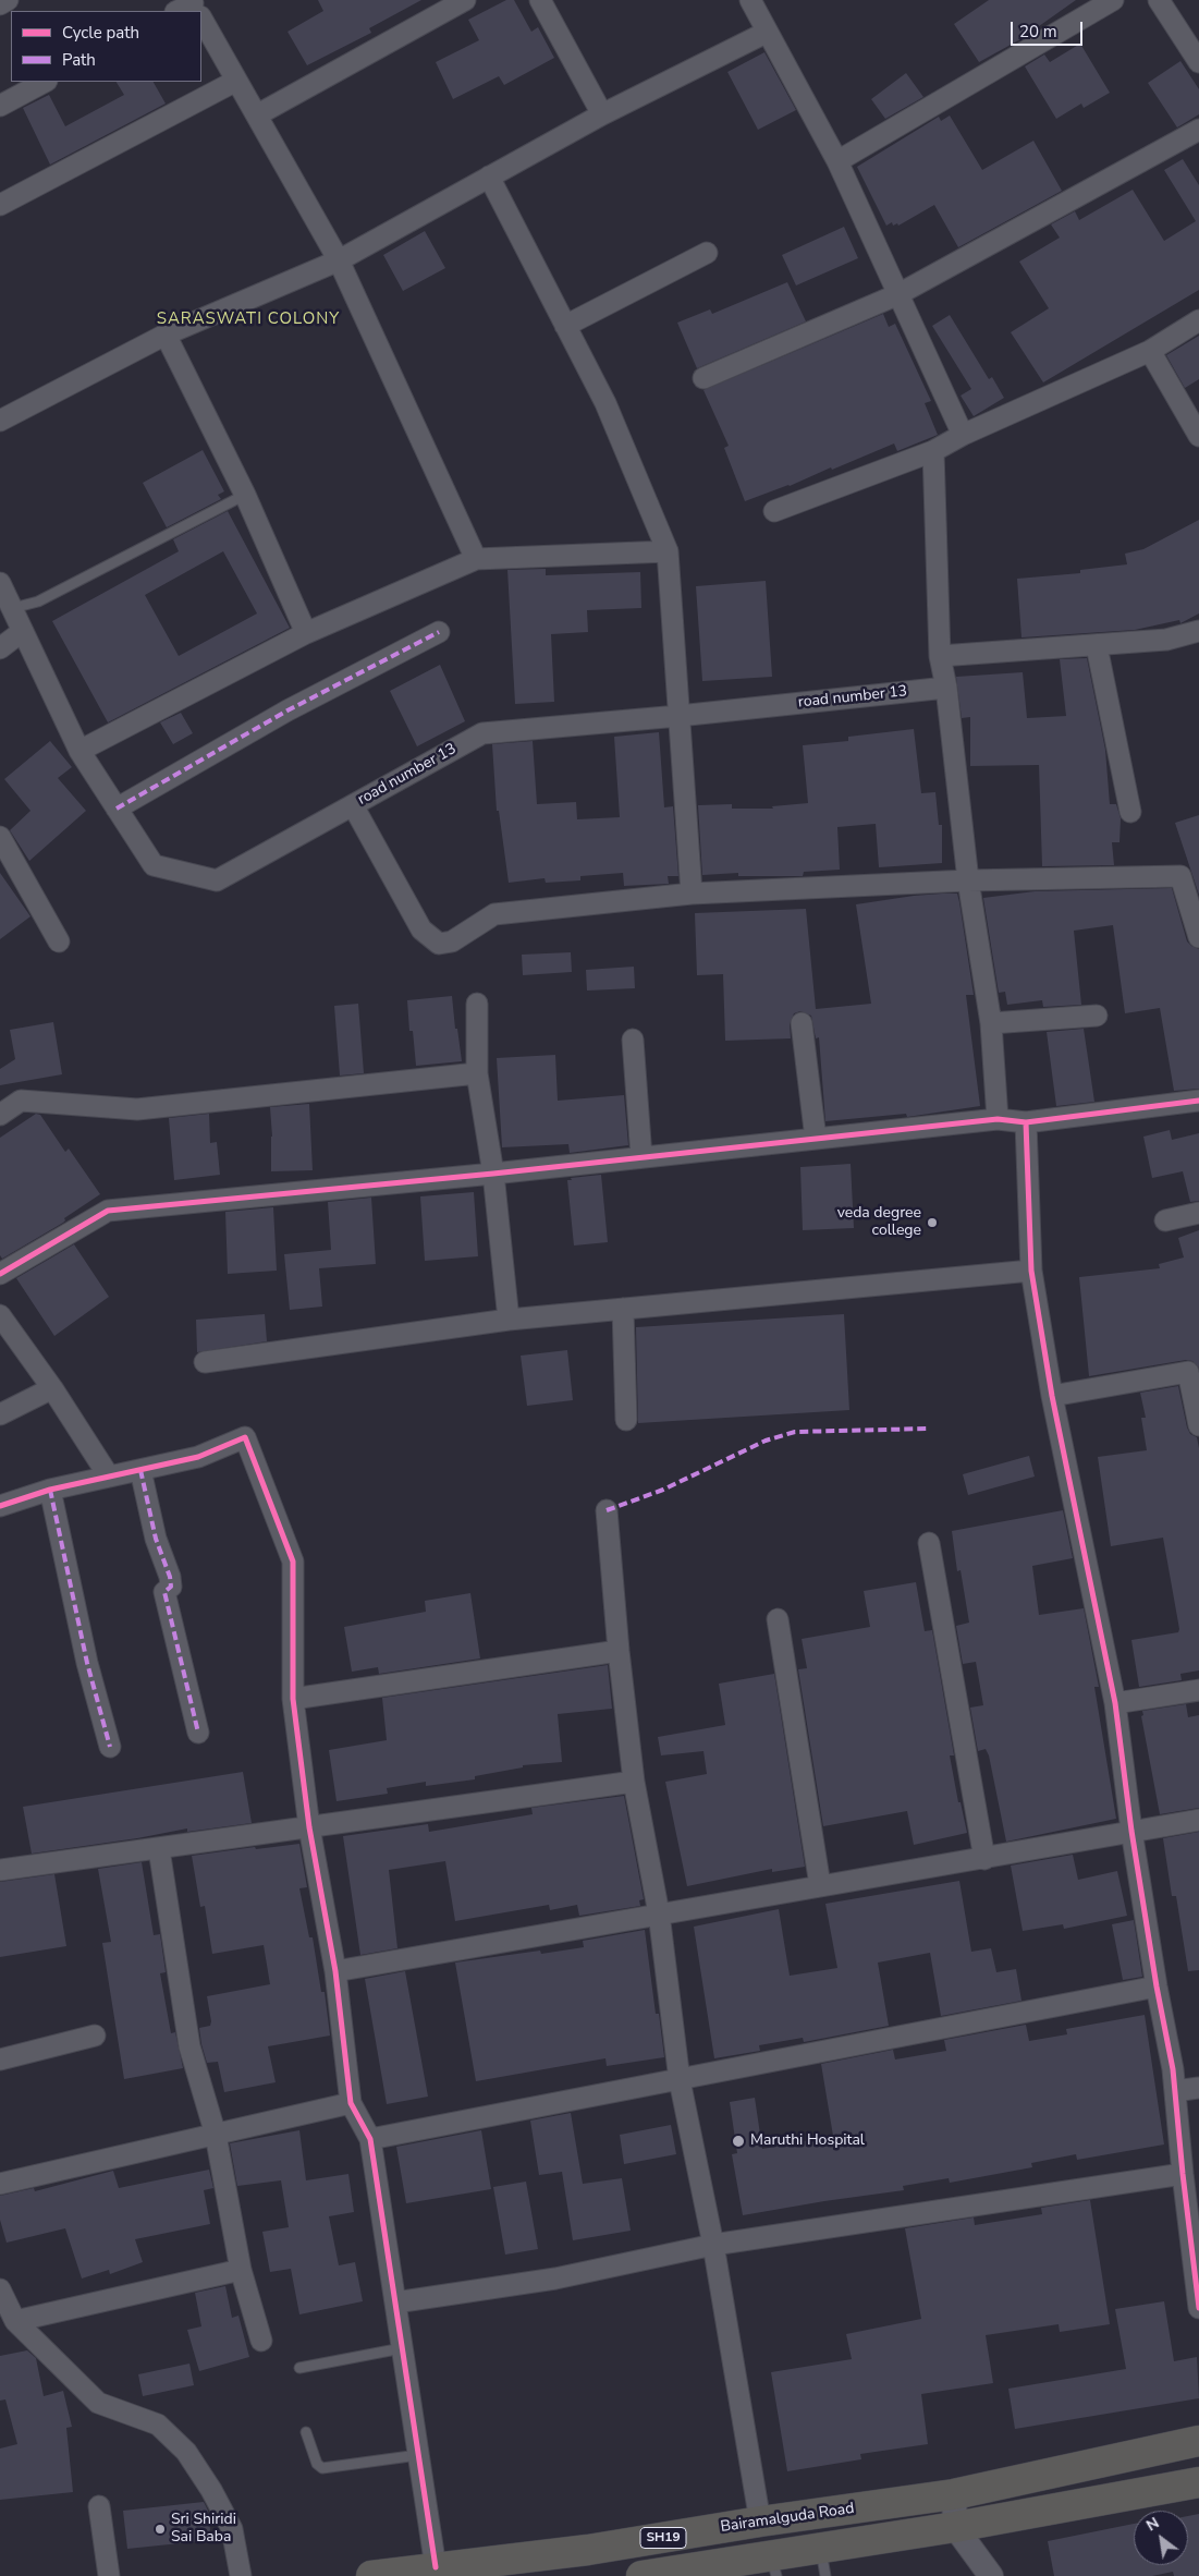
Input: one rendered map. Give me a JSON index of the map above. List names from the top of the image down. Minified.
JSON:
{"streets":{"main road":["Bairamalguda Road","SH19"],"street":["road number 13"]},"districts":["SARASWATI COLONY"],"places":["veda degree college","Maruthi Hospital","Sri Shiridi Sai Baba"],"legend":["Cycle path","Path"],"scale_bar":"20 m","north":"top left"}
